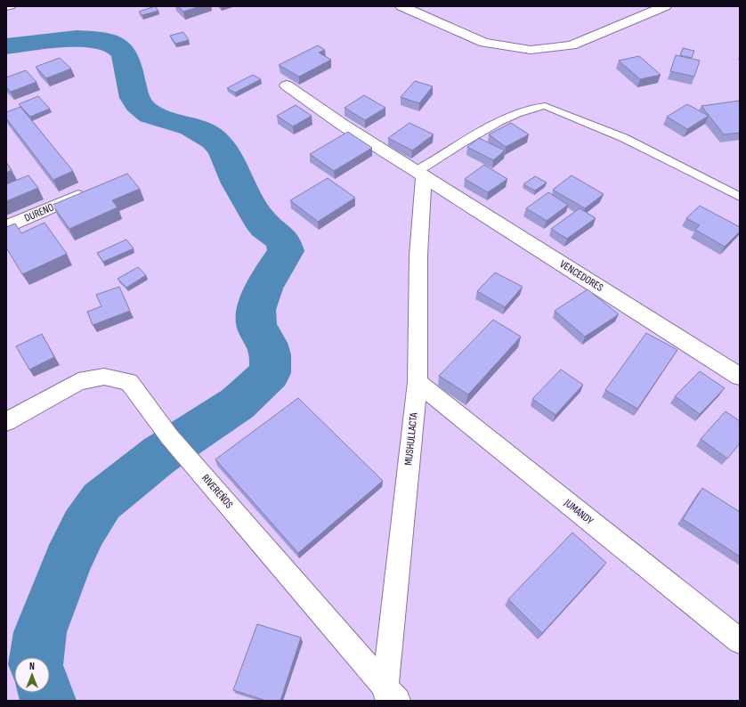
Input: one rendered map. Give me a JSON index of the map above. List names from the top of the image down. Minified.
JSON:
{"streets":{"street":["DURENO","VENCEDORES","MUSHULLACTA","RIVEREÑOS","JUMANDY"]},"crossings":[["VENCEDORES","MUSHULLACTA"],["MUSHULLACTA","RIVEREÑOS"],["MUSHULLACTA","JUMANDY"]],"north":"top"}
